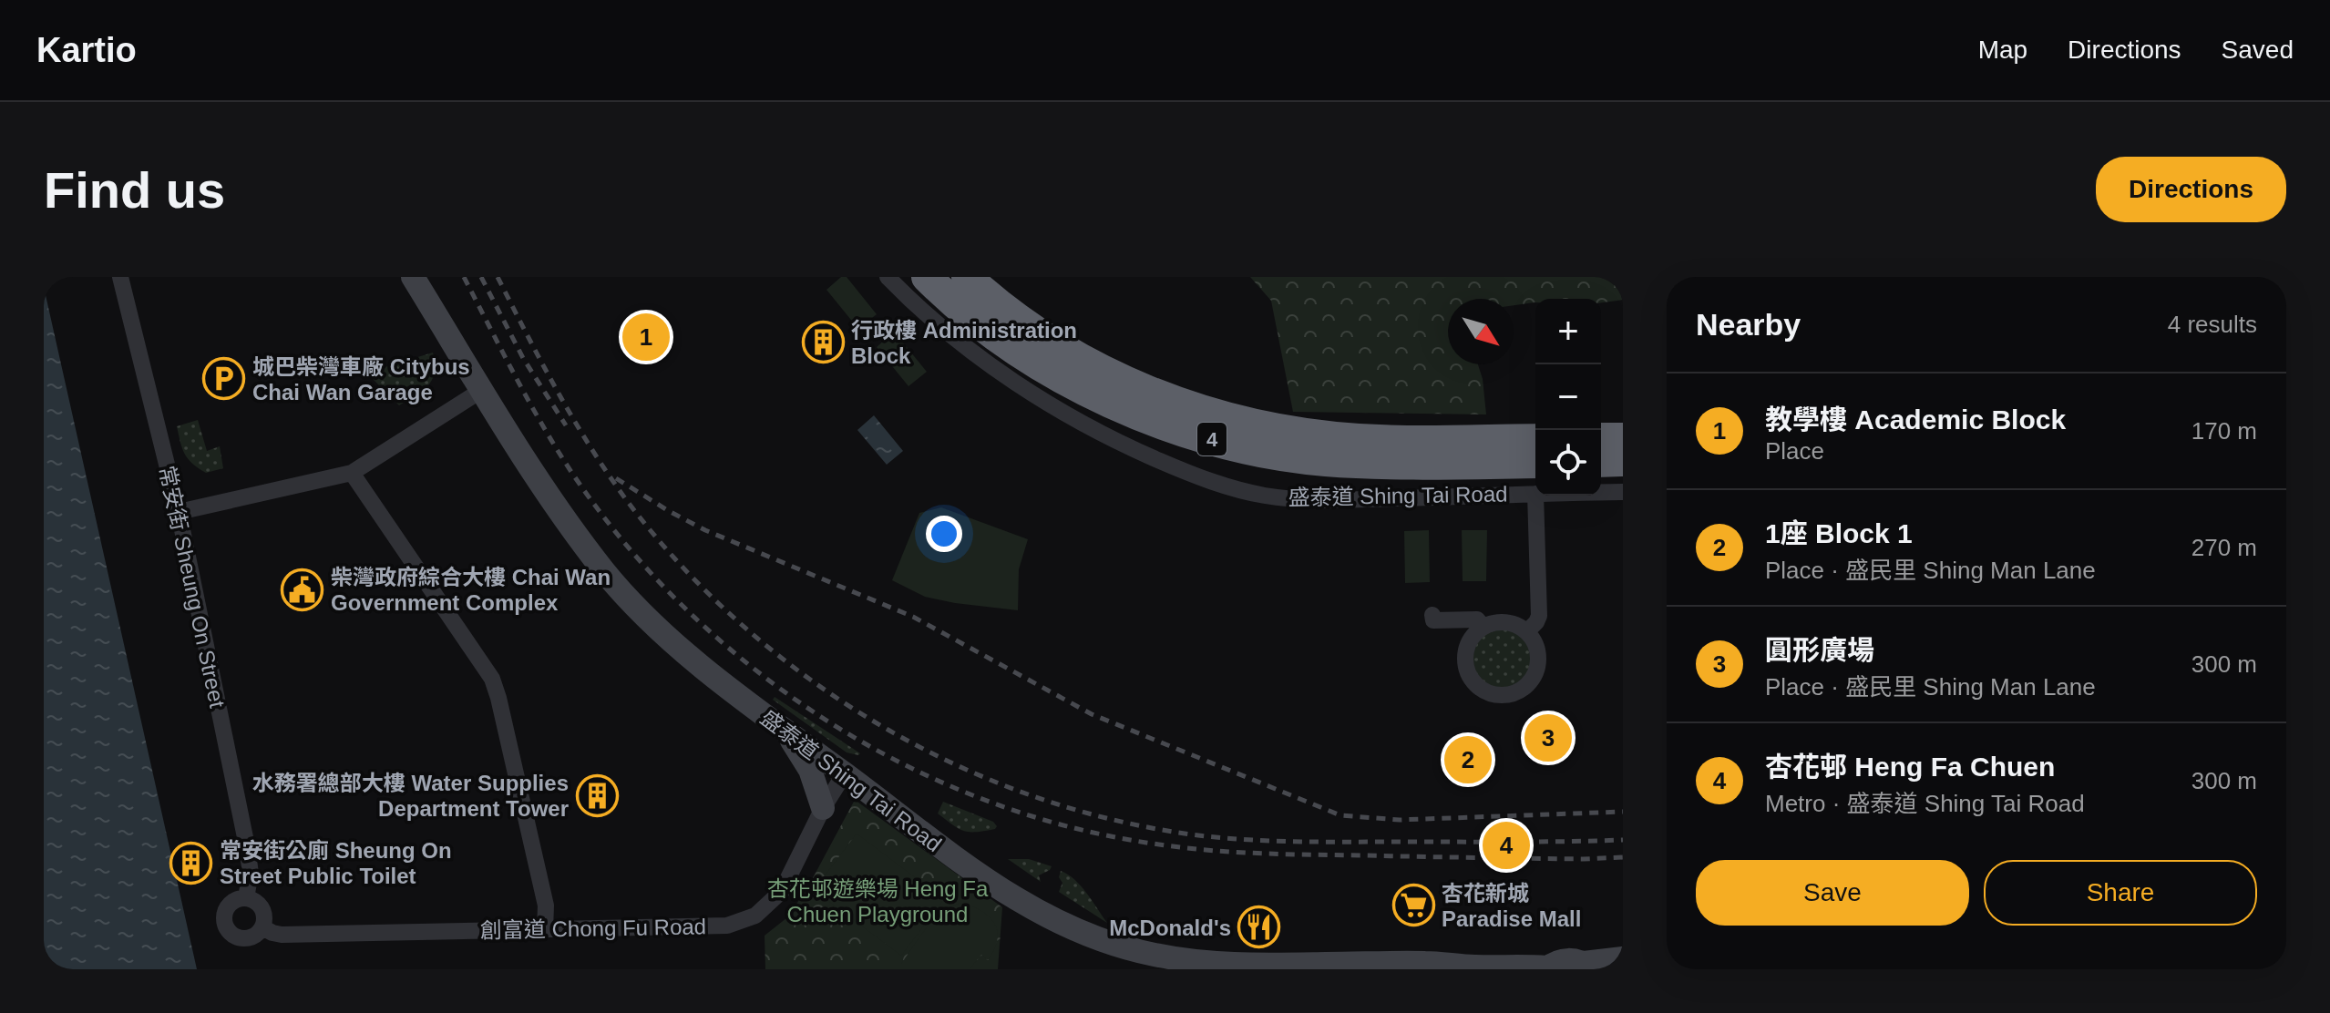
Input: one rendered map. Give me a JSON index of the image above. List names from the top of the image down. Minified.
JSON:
{"streets":{"highway":["4"],"street":["盛泰道 Shing Tai Road","常安街 Sheung On Street","創富道 Chong Fu Road"]},"crossings":[["盛泰道 Shing Tai Road","創富道 Chong Fu Road"],["常安街 Sheung On Street","創富道 Chong Fu Road"]],"parks":["杏花邨遊樂場 Heng Fa Chuen Playground"],"places":{"building":["行政樓 Administration Block","水務署總部大樓 Water Supplies Department Tower","常安街公廁 Sheung On Street Public Toilet"],"parking":["城巴柴灣車廠 Citybus Chai Wan Garage"],"public building":["柴灣政府綜合大樓 Chai Wan Government Complex"],"supermarket":["杏花新城 Paradise Mall"],"restaurant":["McDonald's"]},"north":"bottom right","page":{"header":"Kartio","nav":["Map","Directions","Saved"],"buttons":["Directions",["Save","Share"]],"title":"Find us","heading":["Nearby","4 results"],"map_buttons":["+","−"],"pins":["1","3","2","4"],"list":[{"mark":"1","name":"教學樓 Academic Block","note":"Place","value":"170 m"},{"mark":"2","name":"1座 Block 1","note":"Place · 盛民里 Shing Man Lane","value":"270 m"},{"mark":"3","name":"圓形廣場","note":"Place · 盛民里 Shing Man Lane","value":"300 m"},{"mark":"4","name":"杏花邨 Heng Fa Chuen","note":"Metro · 盛泰道 Shing Tai Road","value":"300 m"}]}}
